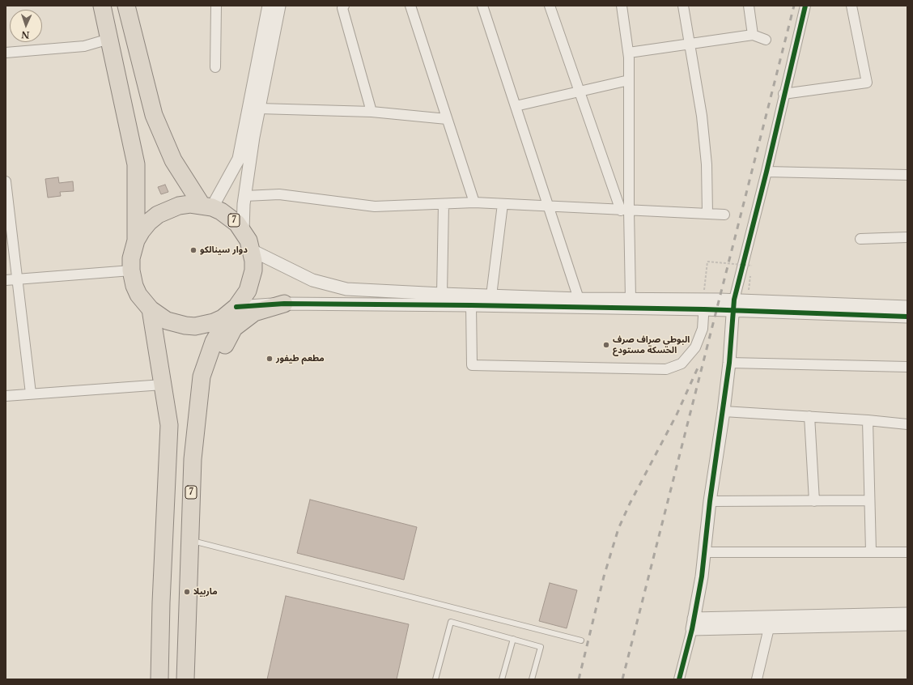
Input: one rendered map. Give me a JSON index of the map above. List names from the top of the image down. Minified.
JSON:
{"streets":{"highway":["7"]},"places":["دوار سينالكو","البوطي صراف صرف الحسكة مستودع","مطعم طيفور","ماربيلا"],"north":"bottom"}
